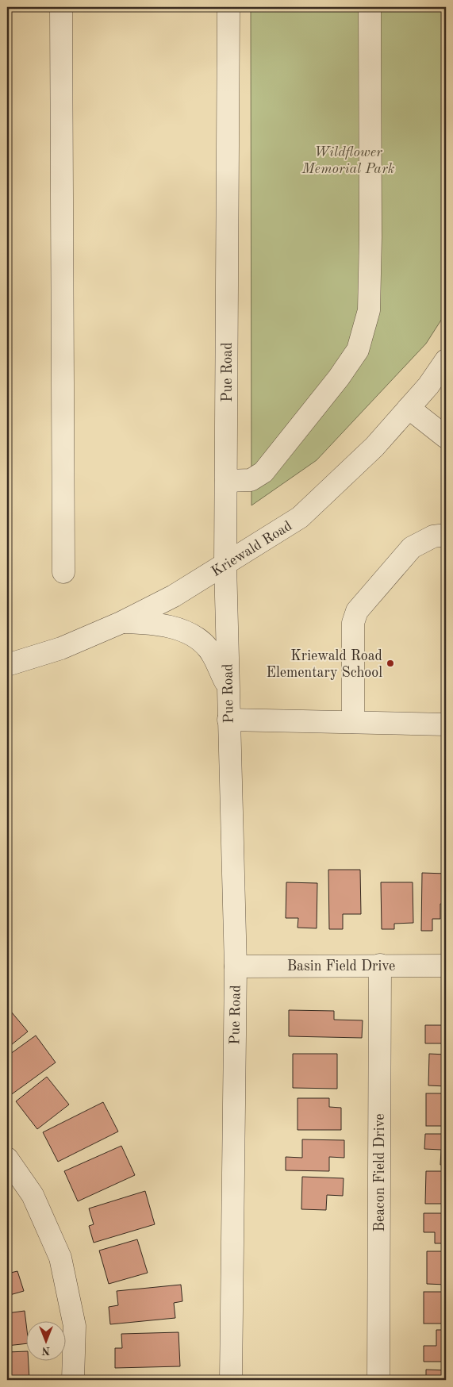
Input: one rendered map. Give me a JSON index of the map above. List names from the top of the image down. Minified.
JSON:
{"streets":{"street":["Pue Road","Kriewald Road","Basin Field Drive","Beacon Field Drive"]},"crossings":[["Pue Road","Kriewald Road"],["Pue Road","Basin Field Drive"],["Basin Field Drive","Beacon Field Drive"]],"parks":["Wildflower Memorial Park"],"places":["Kriewald Road Elementary School"],"north":"bottom"}
